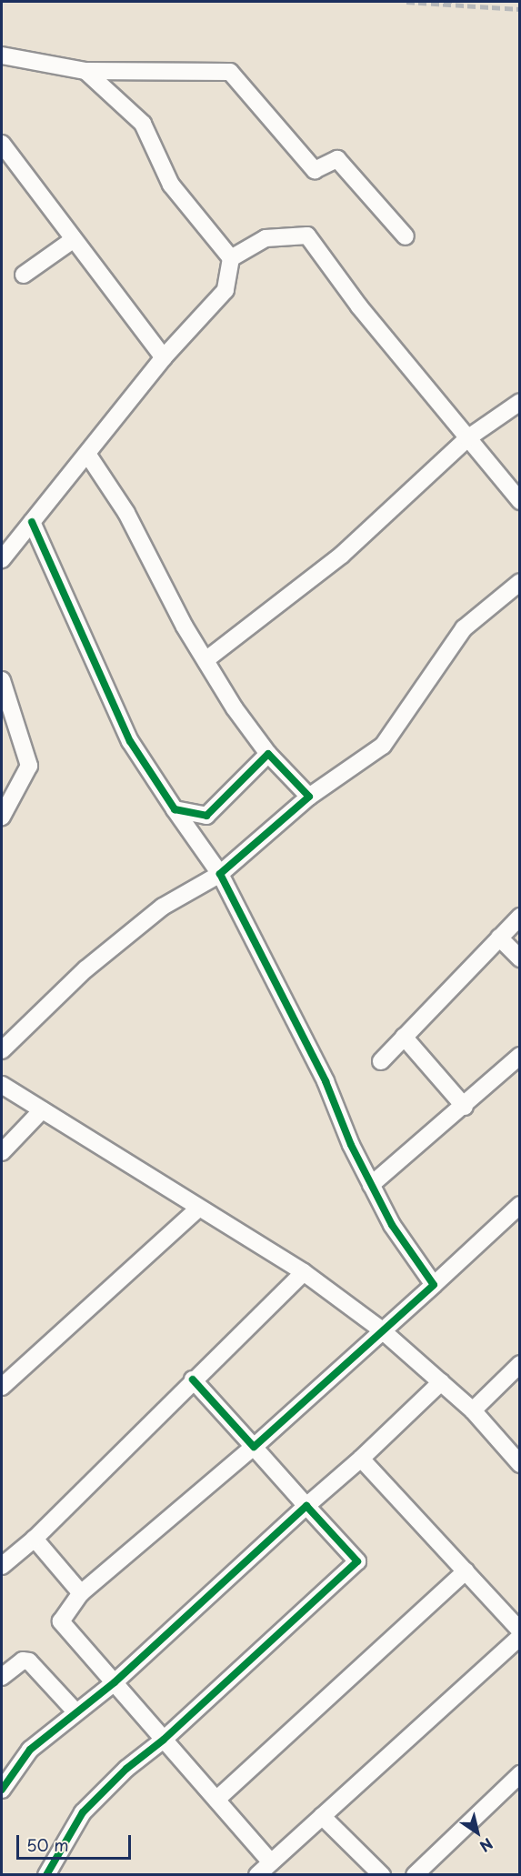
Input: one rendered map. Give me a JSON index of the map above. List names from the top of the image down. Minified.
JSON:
{"scale_bar":"50 m","north":"bottom right"}
